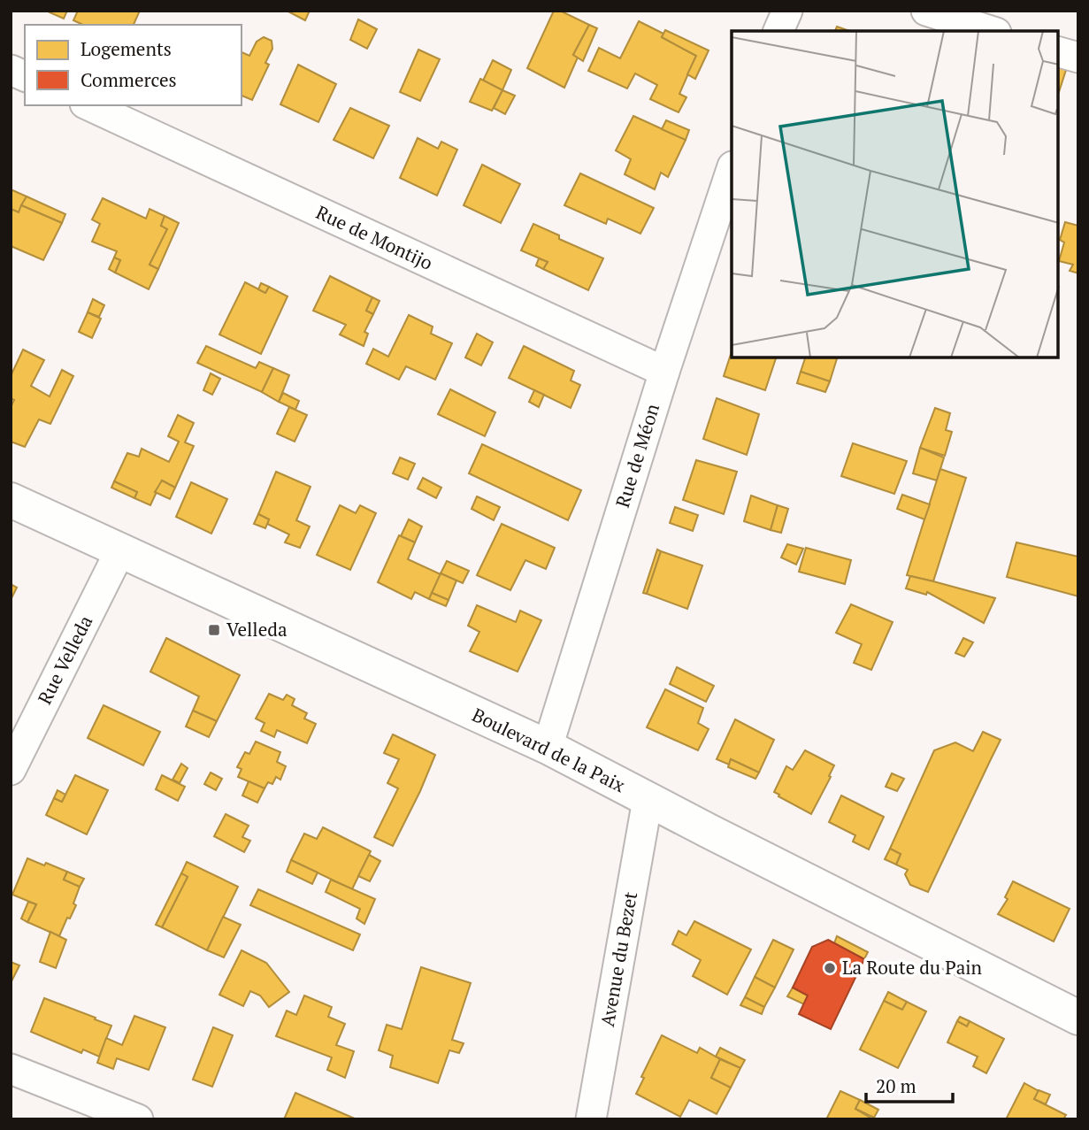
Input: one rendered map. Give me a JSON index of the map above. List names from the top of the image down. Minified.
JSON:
{"streets":{"main road":["Boulevard de la Paix"],"street":["Rue de Montijo","Rue de Méon","Rue Velleda","Avenue du Bezet"]},"crossings":[["Rue de Montijo","Rue de Méon"],["Rue de Méon","Boulevard de la Paix"],["Rue Velleda","Boulevard de la Paix"],["Boulevard de la Paix","Avenue du Bezet"]],"places":{"transit":["Velleda"],"other":["La Route du Pain"]},"legend":["Logements","Commerces"],"scale_bar":"20 m"}
